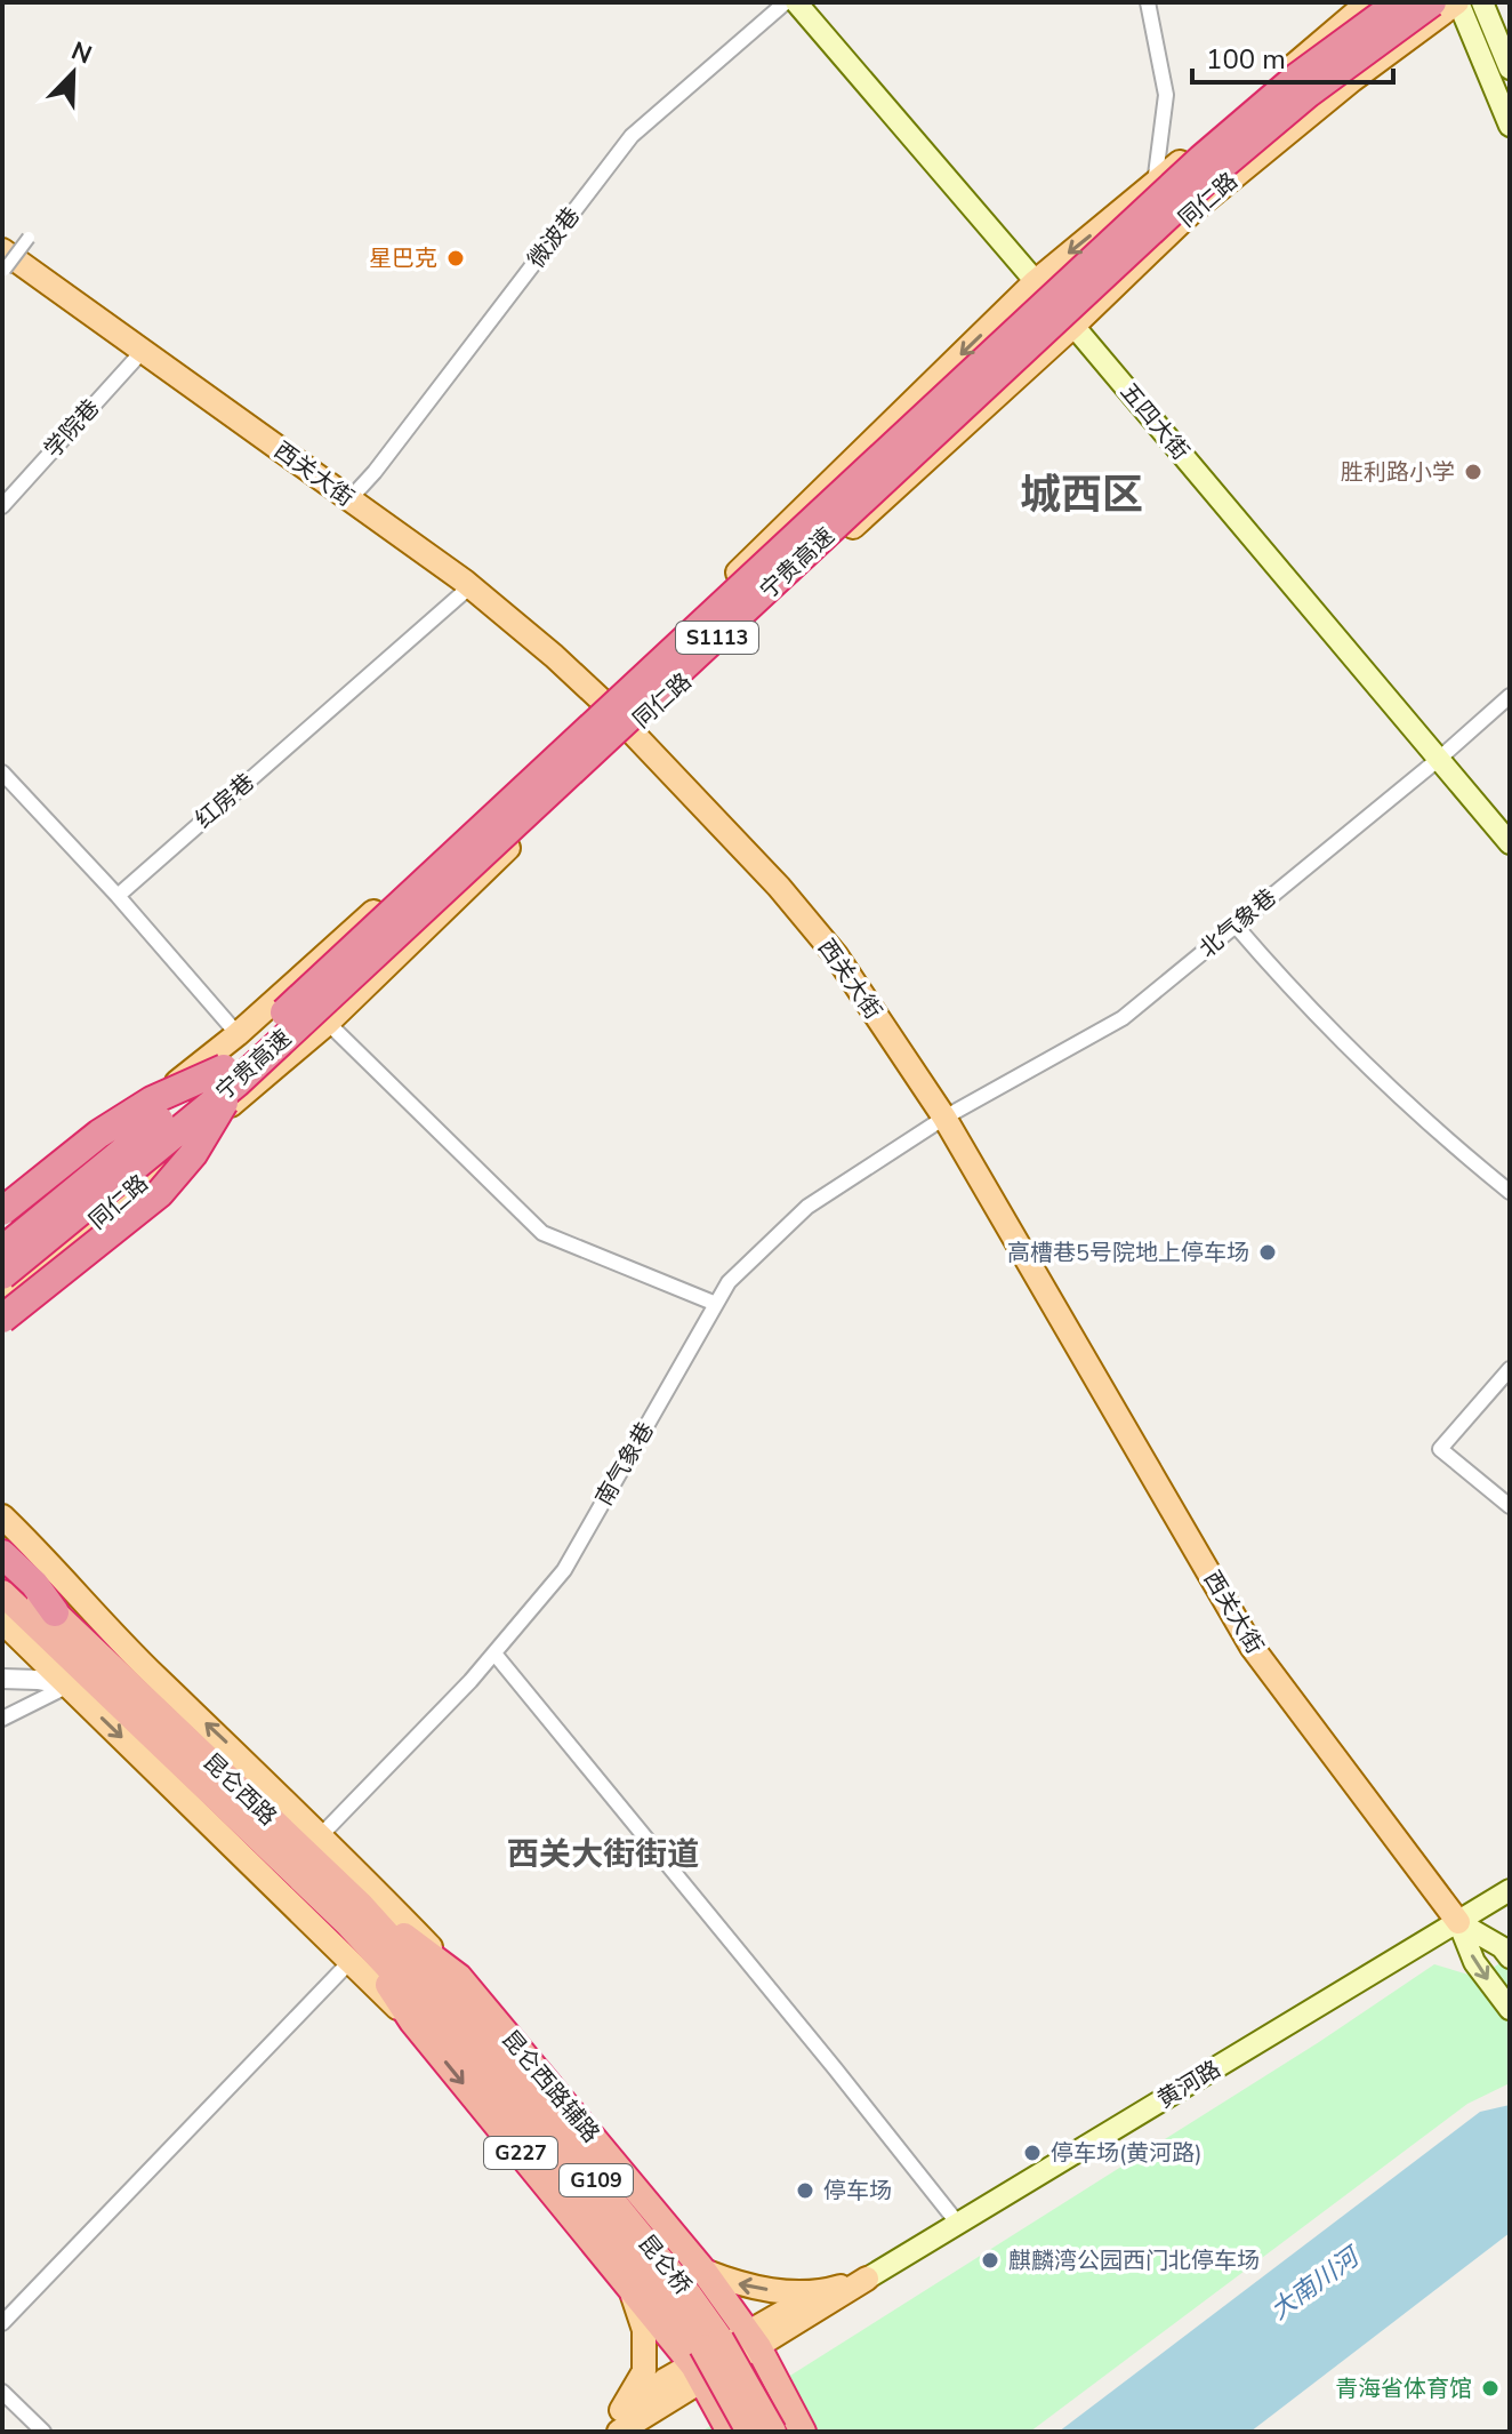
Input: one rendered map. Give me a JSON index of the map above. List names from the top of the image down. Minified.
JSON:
{"streets":{"highway":["宁贵高速","S1113","昆仑西路","昆仑西路辅路","G227","G109","昆仑桥"],"main road":["同仁路","五四大街","西关大街","黄河路"],"street":["微波巷","学院巷","红房巷","北气象巷","南气象巷"]},"crossings":[["同仁路","五四大街"],["同仁路","西关大街"],["微波巷","西关大街"],["五四大街","北气象巷"],["学院巷","西关大街"],["西关大街","红房巷"],["西关大街","北气象巷"],["西关大街","南气象巷"],["西关大街","黄河路"],["北气象巷","南气象巷"],["昆仑西路","昆仑西路辅路"],["昆仑西路","G227"],["昆仑西路","昆仑桥"],["昆仑西路辅路","G227"]],"districts":["城西区","西关大街街道"],"water":["大南川河"],"places":["星巴克","胜利路小学","高槽巷5号院地上停车场","停车场(黄河路)","停车场","麒麟湾公园西门北停车场","青海省体育馆"],"scale_bar":"100 m","north":"top right"}
